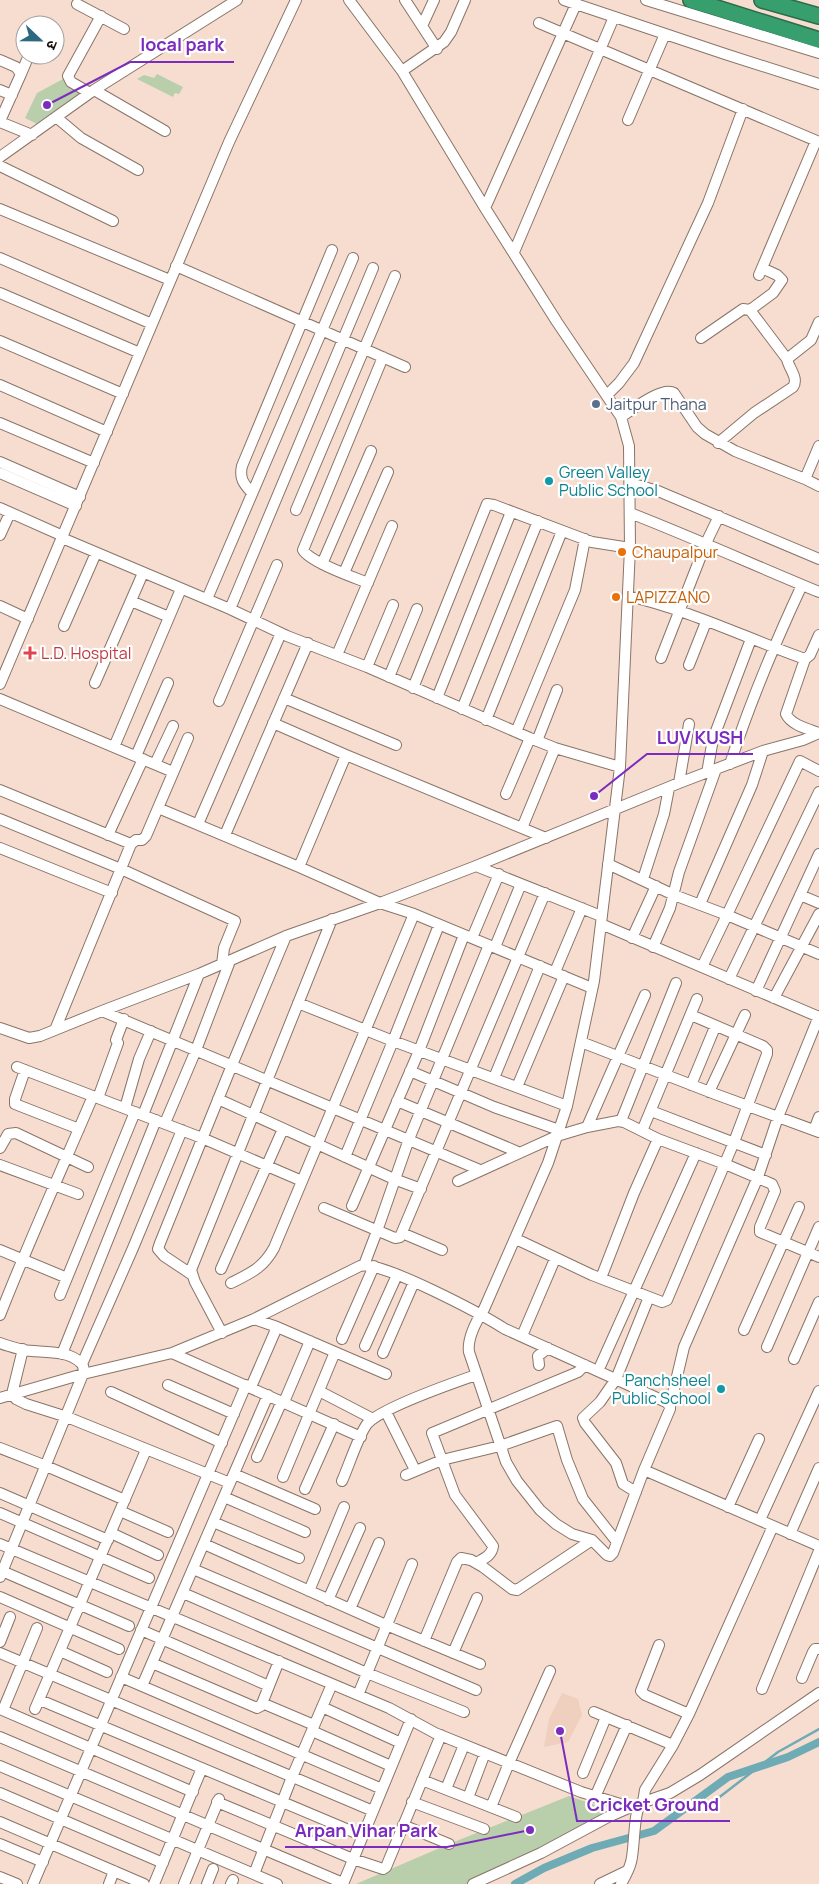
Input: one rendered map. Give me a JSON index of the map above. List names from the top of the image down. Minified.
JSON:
{"places":{"other":["local park","Jaitpur Thana","Green Valley Public School","Chaupalpur","LAPIZZANO","LUV KUSH","Panchsheel Public School","Cricket Ground","Arpan Vihar Park"],"health":["L.D. Hospital"]},"north":"right"}
